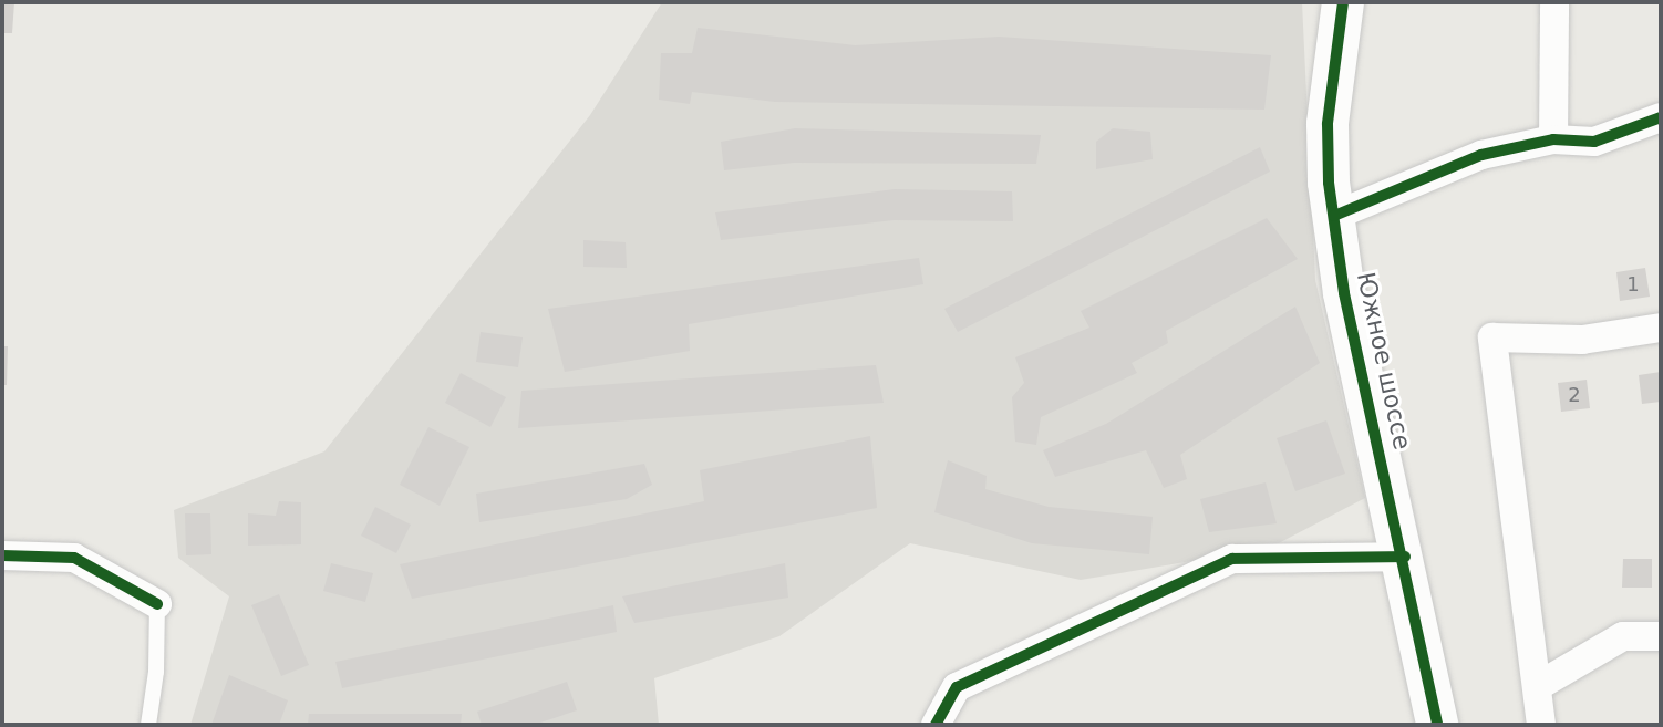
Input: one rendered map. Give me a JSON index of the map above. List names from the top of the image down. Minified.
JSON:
{"streets":{"street":["Южное шоссе"]},"house_numbers":["1","2"]}
